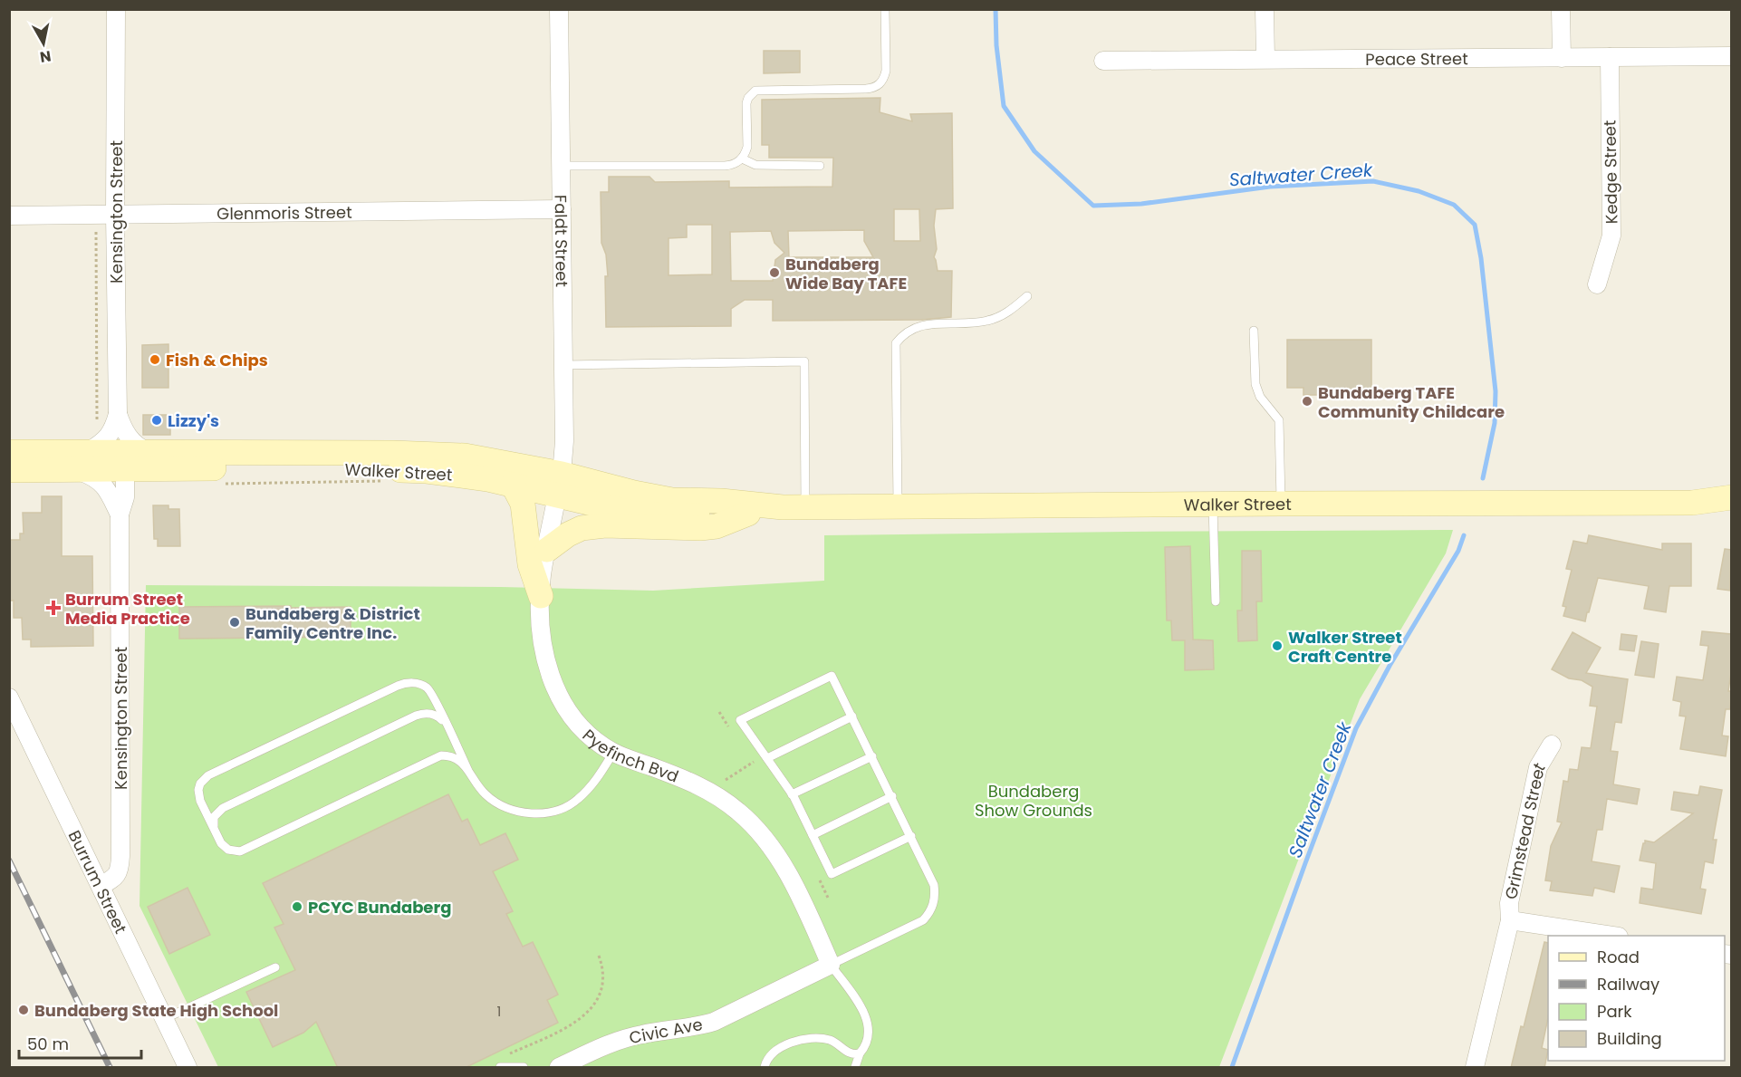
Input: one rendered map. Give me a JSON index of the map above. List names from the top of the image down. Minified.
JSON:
{"streets":{"main road":["Walker Street"],"street":["Peace Street","Kedge Street","Kensington Street","Glenmoris Street","Faldt Street","Pyefinch Bvd","Grimstead Street","Burrum Street","Civic Ave"]},"crossings":[["Peace Street","Kedge Street"],["Kensington Street","Glenmoris Street"],["Kensington Street","Walker Street"],["Kensington Street","Burrum Street"],["Glenmoris Street","Faldt Street"],["Faldt Street","Walker Street"],["Faldt Street","Pyefinch Bvd"],["Walker Street","Pyefinch Bvd"],["Pyefinch Bvd","Civic Ave"]],"water":["Saltwater Creek"],"parks":["Bundaberg Show Grounds"],"places":{"other":["Bundaberg Wide Bay TAFE","Fish & Chips","Bundaberg TAFE Community Childcare","Lizzy's","Bundaberg & District Family Centre Inc.","Walker Street Craft Centre","PCYC Bundaberg","Bundaberg State High School"],"health":["Burrum Street Media Practice"]},"house_numbers":["1"],"legend":["Road","Railway","Park","Building"],"scale_bar":"50 m","north":"bottom"}
